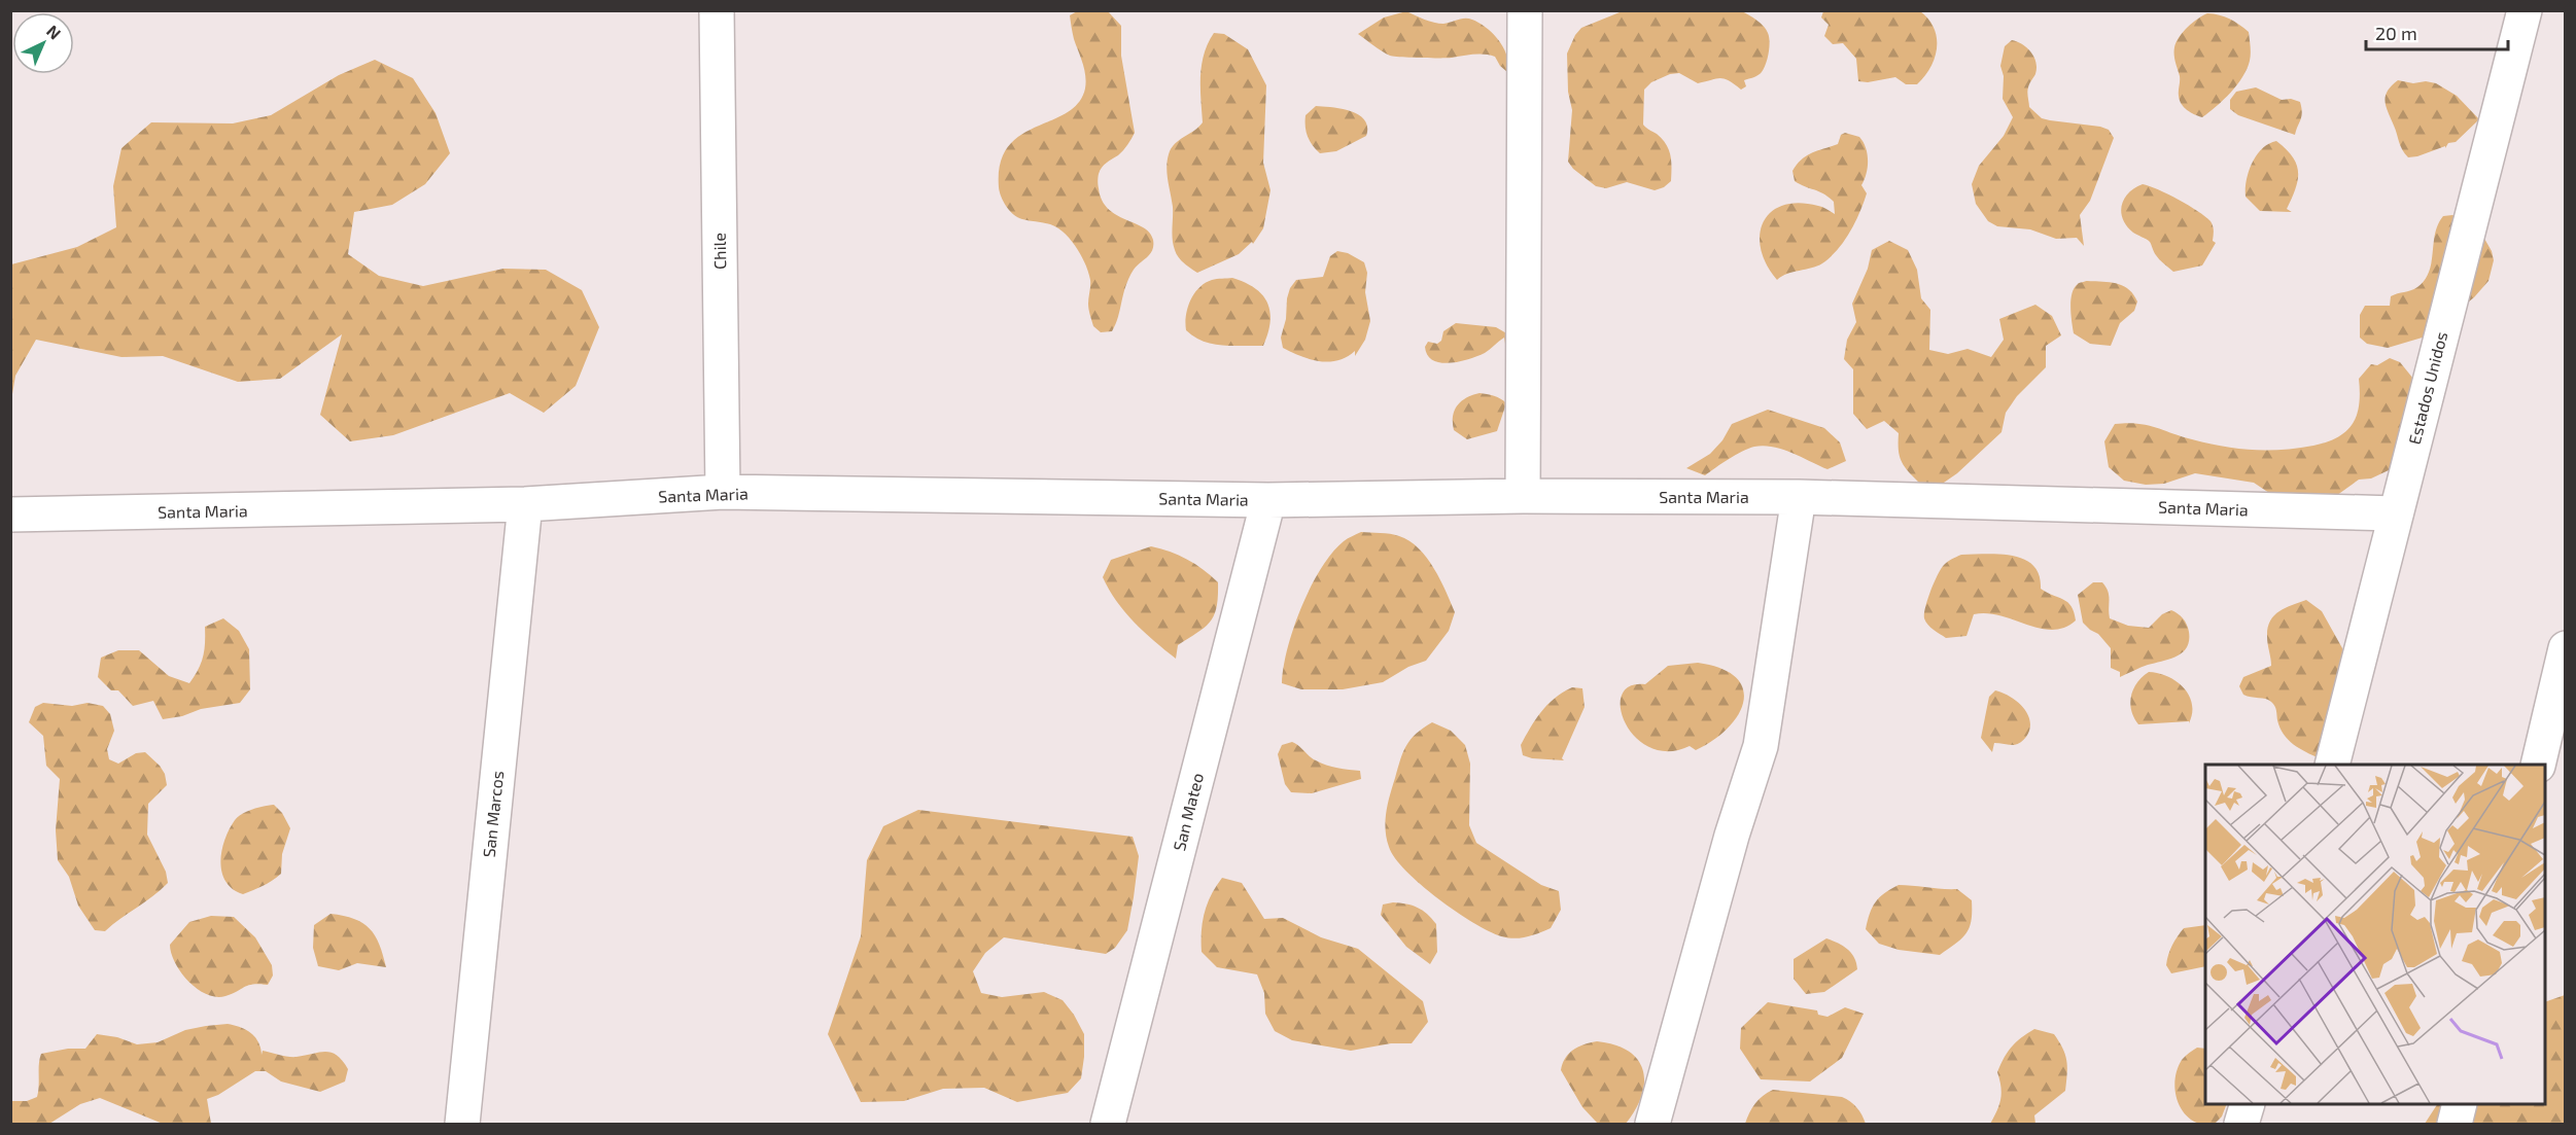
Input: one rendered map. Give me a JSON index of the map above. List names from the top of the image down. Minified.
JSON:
{"streets":{"street":["Chile","Estados Unidos","Santa Maria","San Mateo","San Marcos"]},"crossings":[["Chile","Santa Maria"],["Estados Unidos","Santa Maria"],["Santa Maria","San Mateo"],["Santa Maria","San Marcos"]],"scale_bar":"20 m","north":"top right"}
